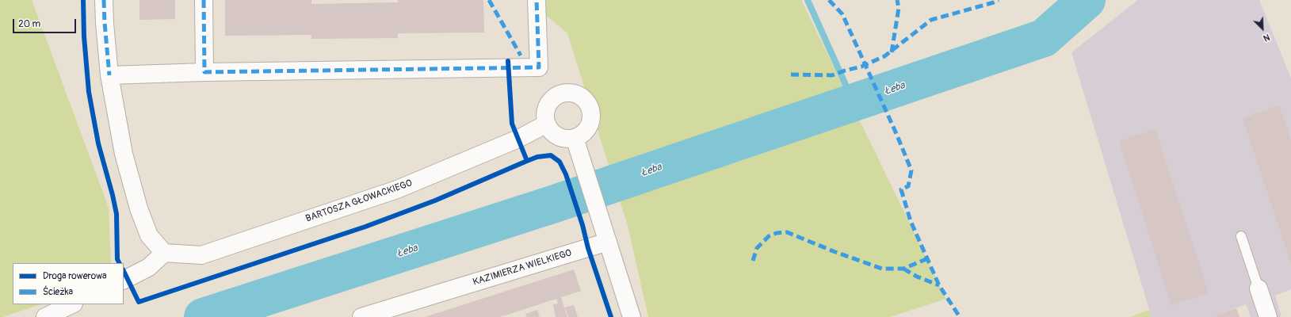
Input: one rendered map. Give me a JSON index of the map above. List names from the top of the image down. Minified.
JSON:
{"streets":{"street":["BARTOSZA GŁOWACKIEGO","KAZIMIERZA WIELKIEGO"]},"water":["Łeba"],"legend":["Droga rowerowa","Ścieżka"],"scale_bar":"20 m","north":"bottom right"}
